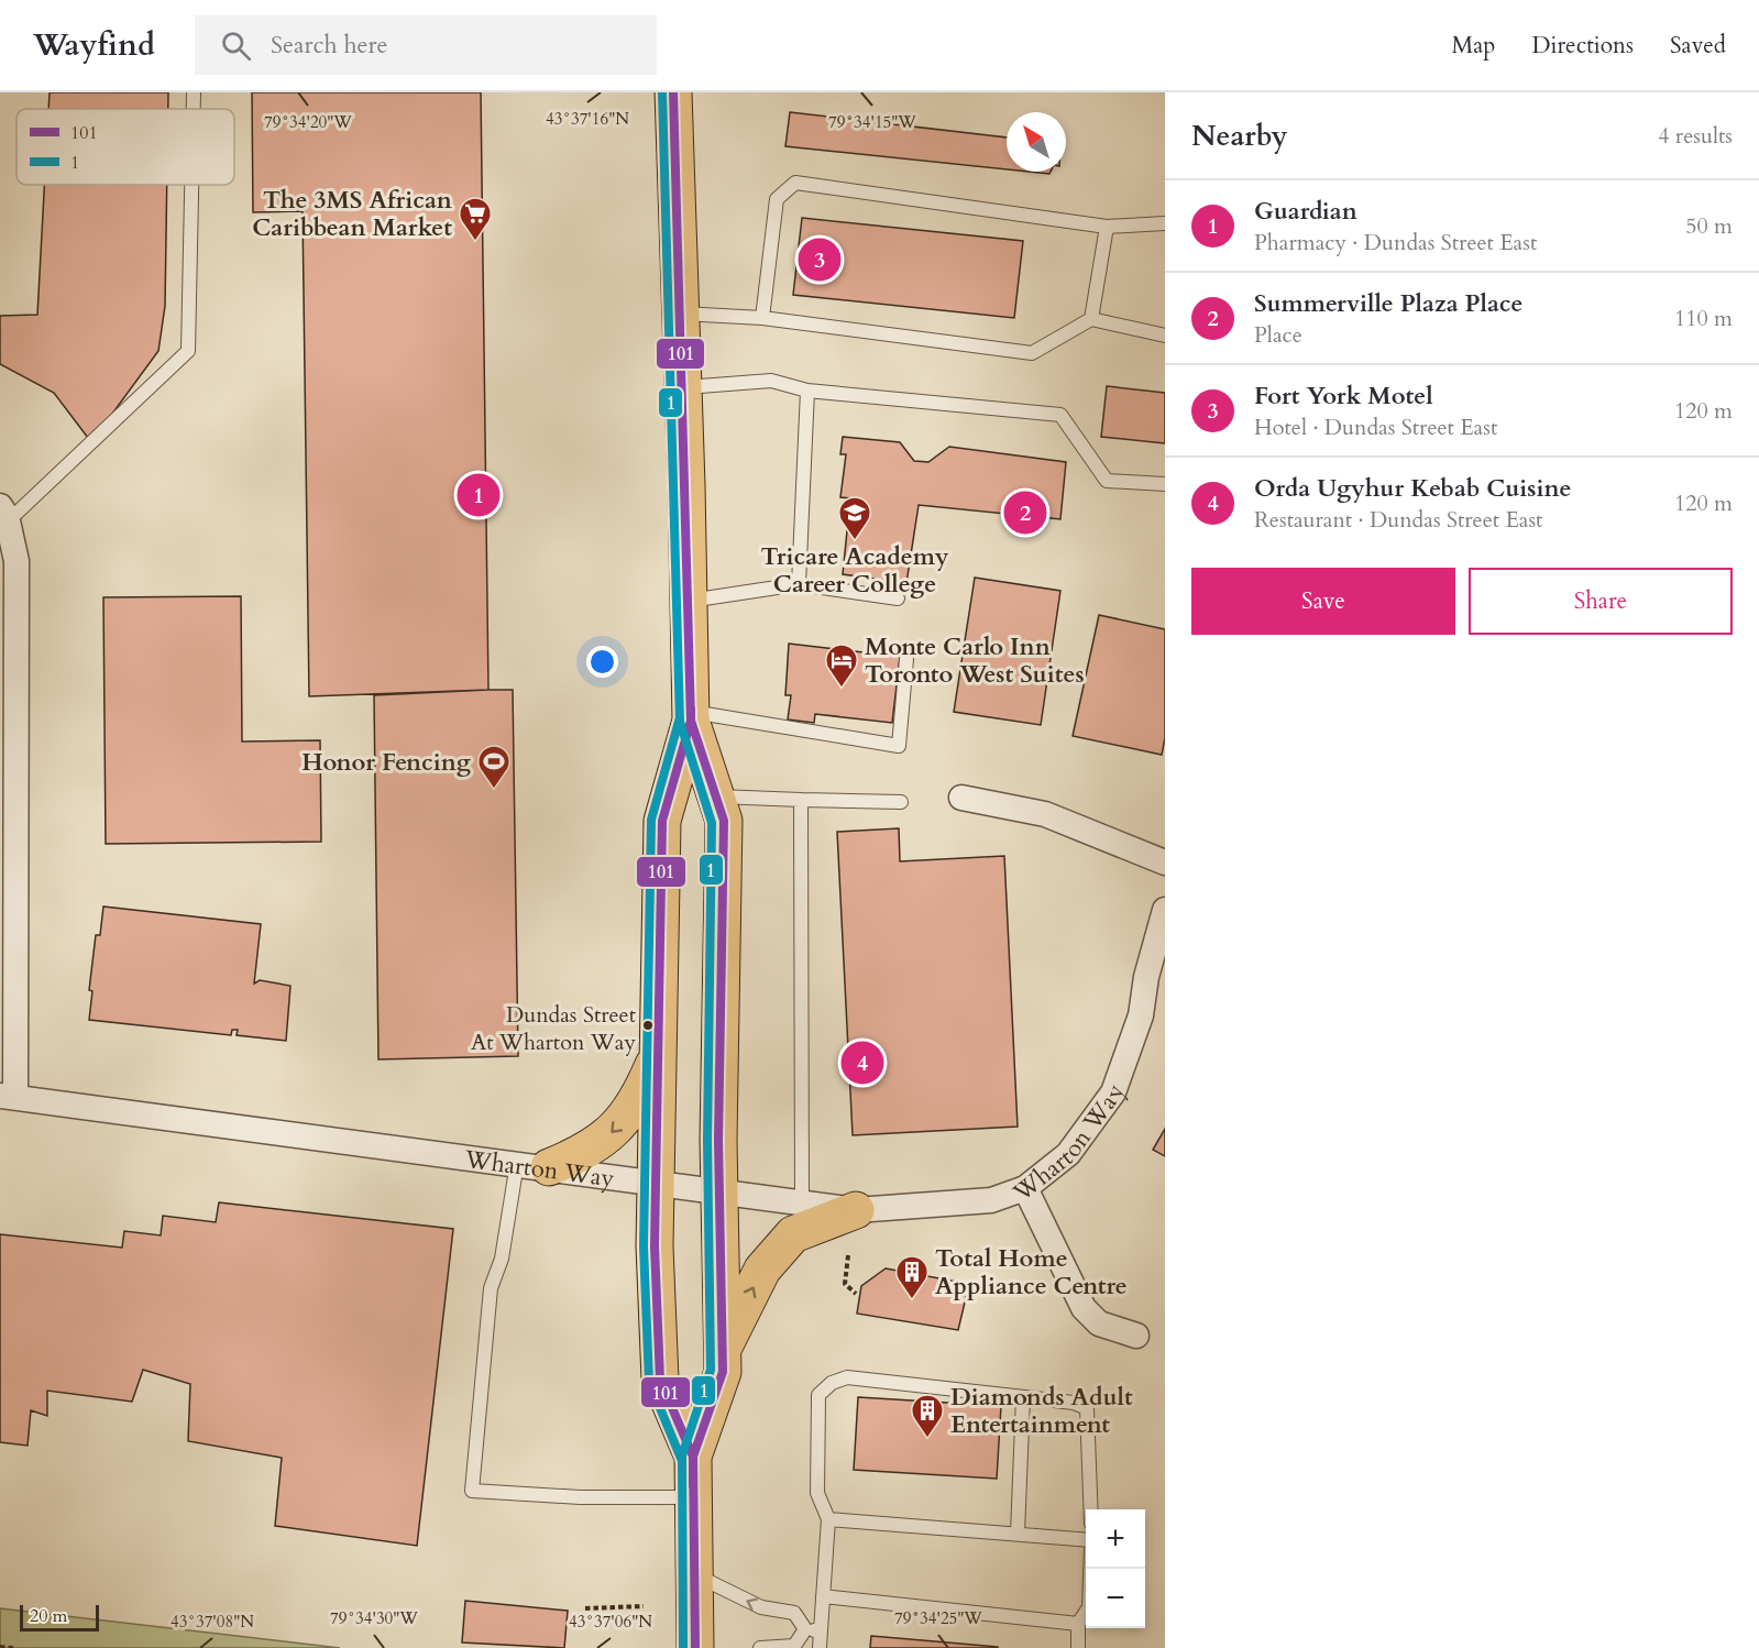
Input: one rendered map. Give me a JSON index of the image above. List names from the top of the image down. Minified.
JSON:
{"streets":{"street":["Wharton Way"]},"places":{"supermarket":["The 3MS African Caribbean Market"],"school or university":["Tricare Academy Career College"],"hotel":["Monte Carlo Inn Toronto West Suites"],"sports":["Honor Fencing"],"other":["Dundas Street At Wharton Way"],"building":["Total Home Appliance Centre","Diamonds Adult Entertainment"]},"lines":["transit line 101","transit line 1"],"legend":["101","1"],"scale_bar":"20 m","north":"top left","page":{"header":"Wayfind","search":"Search here","nav":["Map","Directions","Saved"],"heading":["Nearby","4 results"],"list":[{"mark":"1","name":"Guardian","note":"Pharmacy · Dundas Street East","value":"50 m"},{"mark":"2","name":"Summerville Plaza Place","note":"Place","value":"110 m"},{"mark":"3","name":"Fort York Motel","note":"Hotel · Dundas Street East","value":"120 m"},{"mark":"4","name":"Orda Ugyhur Kebab Cuisine","note":"Restaurant · Dundas Street East","value":"120 m"}],"pins":["3","1","2","4"],"buttons":["Save","Share"],"map_buttons":["+","−"],"scale":"20 m"},"coordinates":["43°37'16\"N","79°34'15\"W","79°34'20\"W","79°34'30\"W","79°34'25\"W","43°37'08\"N","43°37'06\"N"]}
